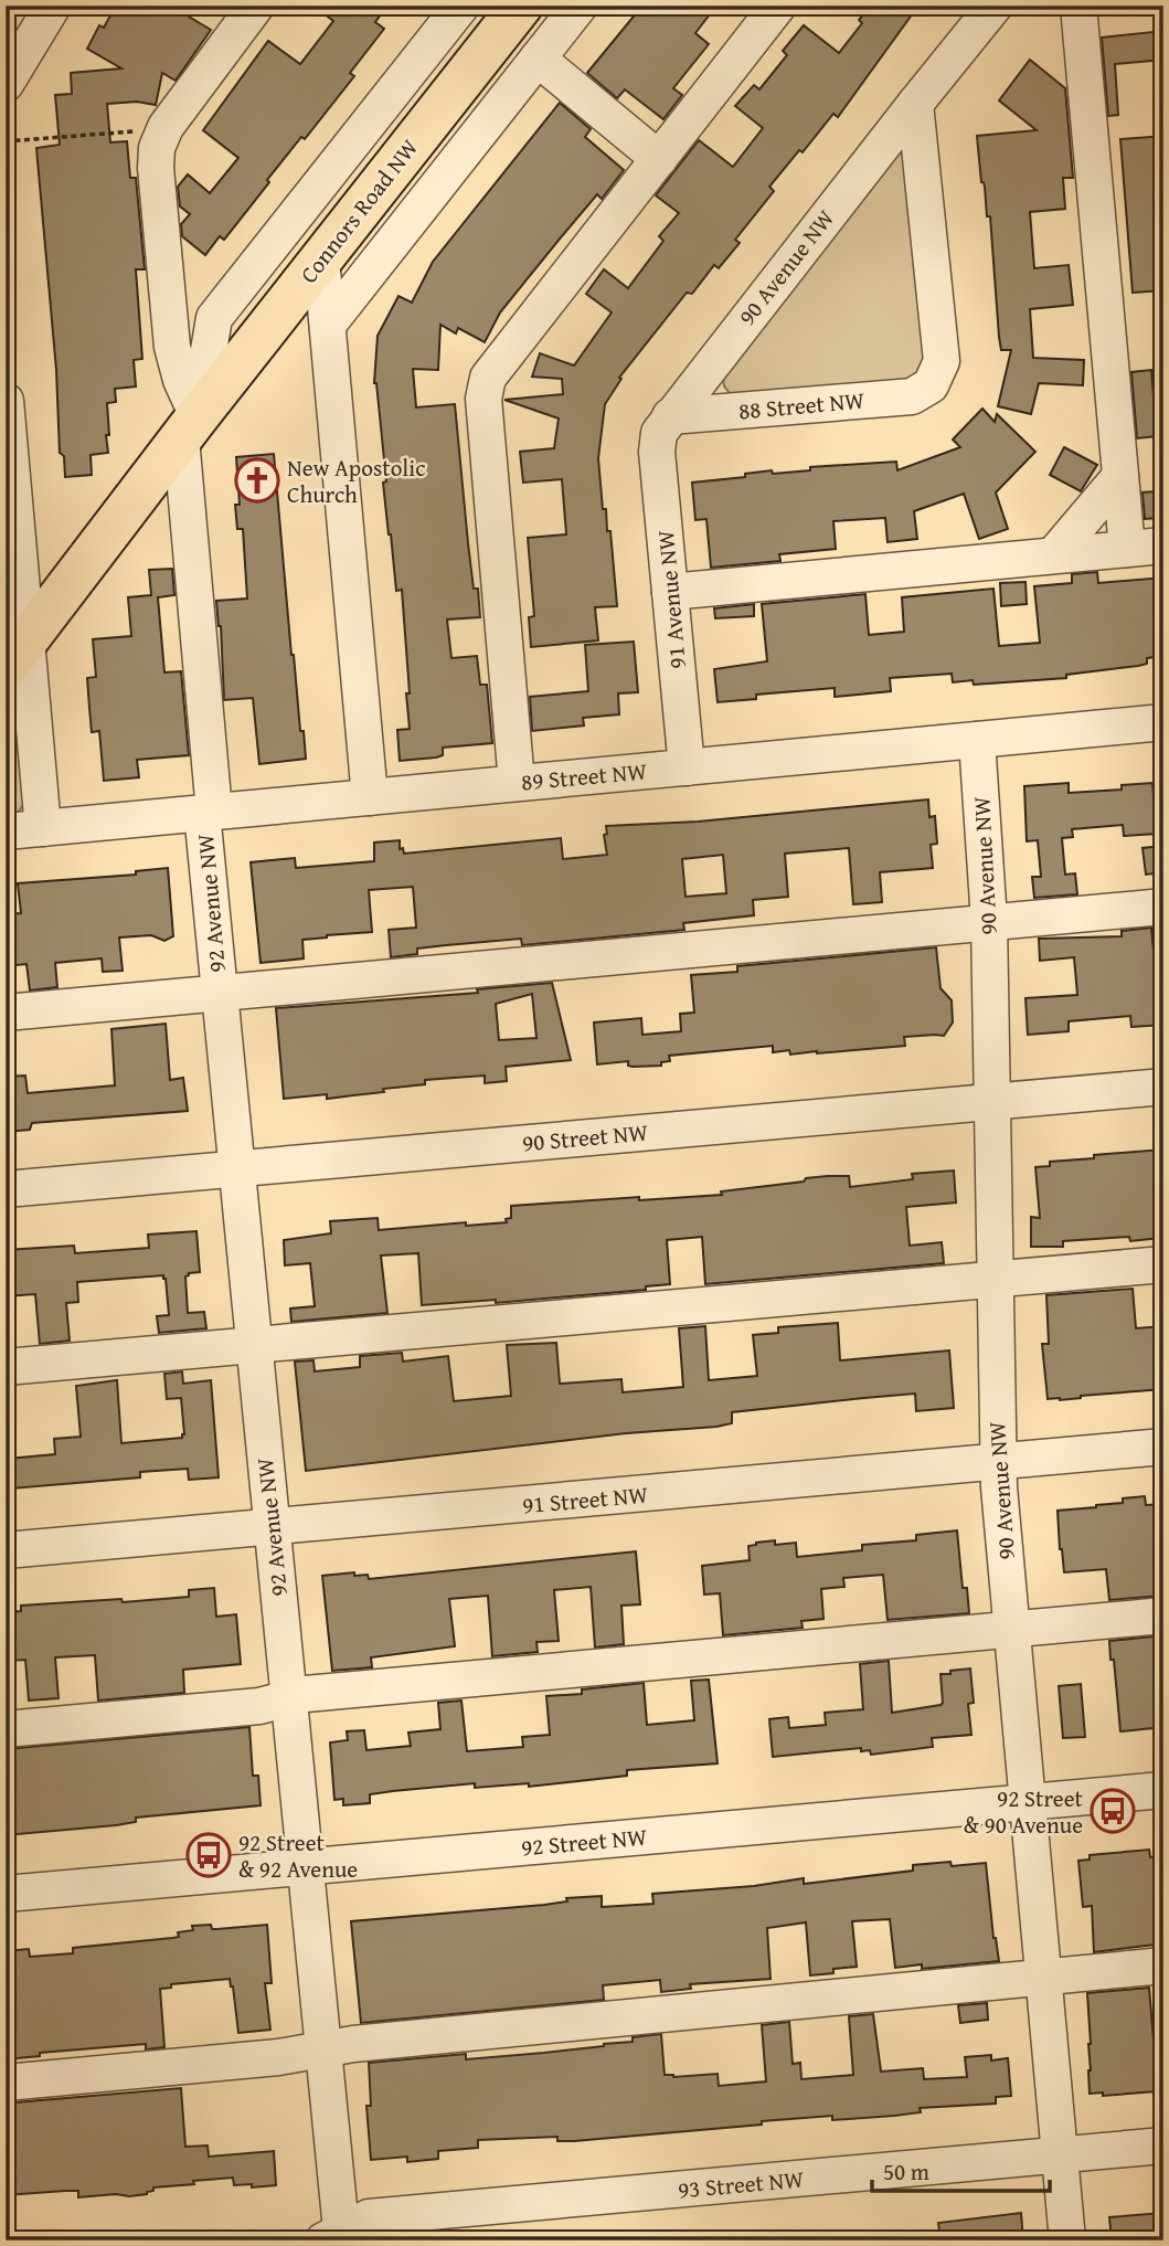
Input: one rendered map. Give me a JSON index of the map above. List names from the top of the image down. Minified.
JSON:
{"streets":{"main road":["Connors Road NW"],"street":["90 Avenue NW","88 Street NW","91 Avenue NW","89 Street NW","92 Avenue NW","90 Street NW","91 Street NW","92 Street NW","93 Street NW"]},"crossings":[["Connors Road NW","92 Avenue NW"],["90 Avenue NW","88 Street NW"],["90 Avenue NW","91 Avenue NW"],["90 Avenue NW","89 Street NW"],["90 Avenue NW","90 Street NW"],["90 Avenue NW","91 Street NW"],["90 Avenue NW","92 Street NW"],["90 Avenue NW","93 Street NW"],["88 Street NW","91 Avenue NW"],["91 Avenue NW","89 Street NW"],["89 Street NW","92 Avenue NW"],["92 Avenue NW","90 Street NW"],["92 Avenue NW","91 Street NW"],["92 Avenue NW","92 Street NW"],["92 Avenue NW","93 Street NW"]],"places":{"church":["New Apostolic Church"],"bus stop":["92 Street & 90 Avenue","92 Street & 92 Avenue"]},"scale_bar":"50 m"}
